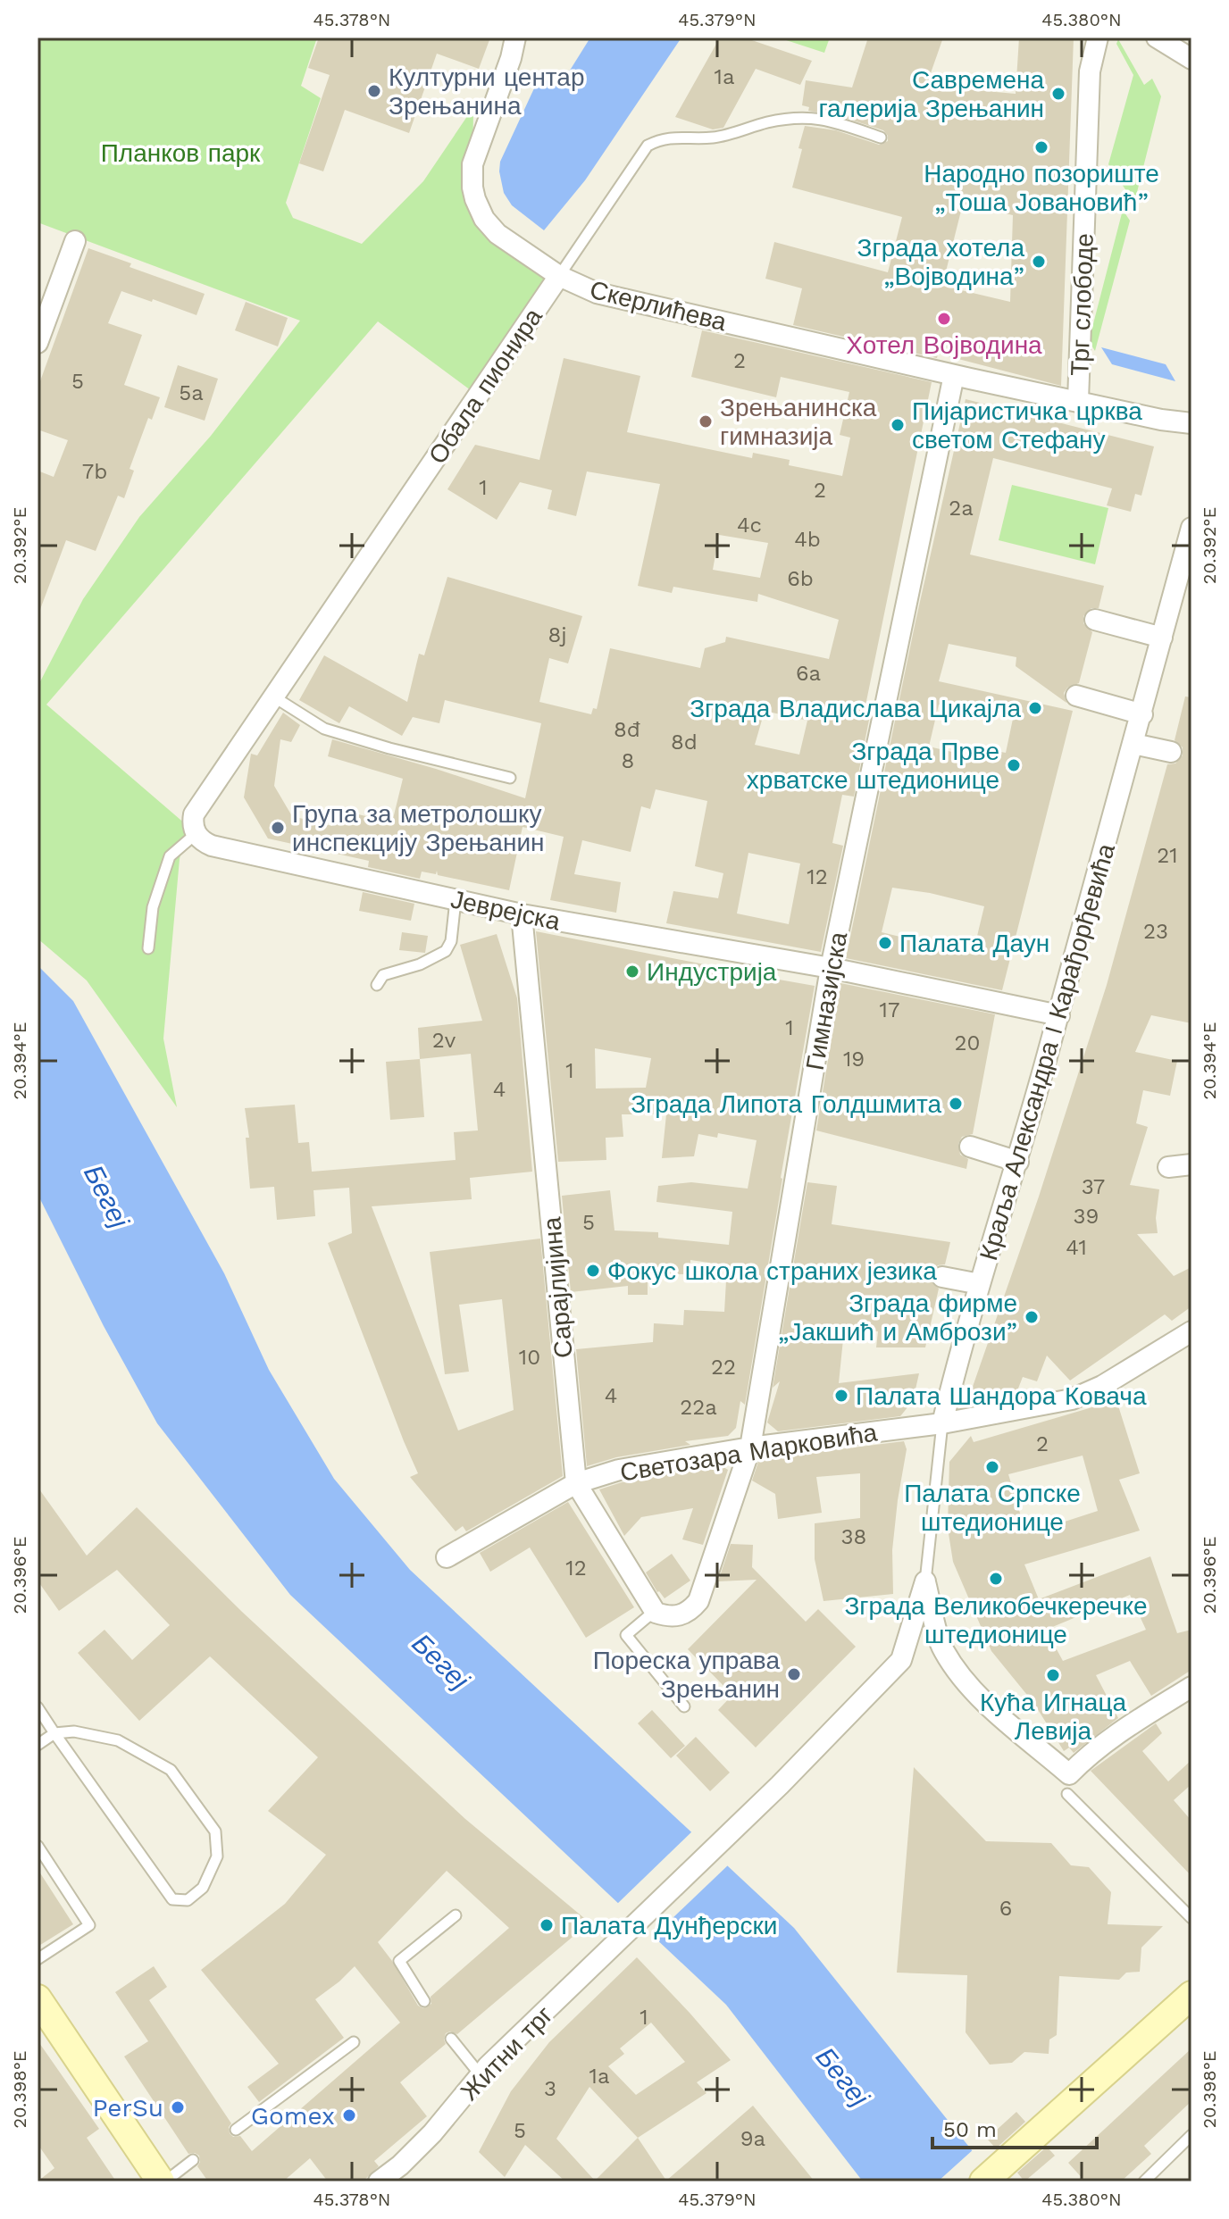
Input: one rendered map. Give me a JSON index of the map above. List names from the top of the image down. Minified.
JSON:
{"streets":{"street":["Трг слободе","Скерлићева","Обала пионира","Јеврејска","Гимназијска","Краља Александра I Карађорђевића","Сарајлијина","Светозара Марковића","Житни трг"]},"crossings":[["Трг слободе","Скерлићева"],["Трг слободе","Гимназијска"],["Скерлићева","Обала пионира"],["Скерлићева","Гимназијска"],["Обала пионира","Јеврејска"],["Јеврејска","Гимназијска"],["Јеврејска","Краља Александра I Карађорђевића"],["Јеврејска","Сарајлијина"],["Гимназијска","Сарајлијина"],["Гимназијска","Светозара Марковића"],["Краља Александра I Карађорђевића","Светозара Марковића"],["Краља Александра I Карађорђевића","Житни трг"],["Сарајлијина","Светозара Марковића"]],"water":["Бегеј"],"parks":["Планков парк"],"places":["Културни центар Зрењанина","Савремена галерија Зрењанин","Народно позориште „Тоша Јовановић”","Зграда хотела „Војводина”","Хотел Војводина","Зрењанинска гимназија","Пијаристичка црква светом Стефану","Зграда Владислава Цикајла","Зграда Прве хрватске штедионице","Група за метролошку инспекцију Зрењанин","Палата Даун","Индустрија","Зграда Липота Голдшмита","Фокус школа страних језика","Зграда фирме „Јакшић и Амбрози”","Палата Шандора Ковача","Палата Српске штедионице","Зграда Великобечкеречке штедионице","Пореска управа Зрењанин","Кућа Игнаца Левија","Палата Дунђерски","PerSu","Gomex"],"house_numbers":["1a","2","5","5a","7b","1","2","2a","4c","4b","6b","8j","6a","8đ","8d","8","21","12","23","17","1","2v","20","19","1","4","37","39","5","41","10","22","4","22a","2","38","12","6","1","1a","3","5","9a"],"scale_bar":"50 m","coordinates":["45.378°N","45.379°N","45.380°N","20.392°E","20.394°E","20.396°E","20.398°E"]}
